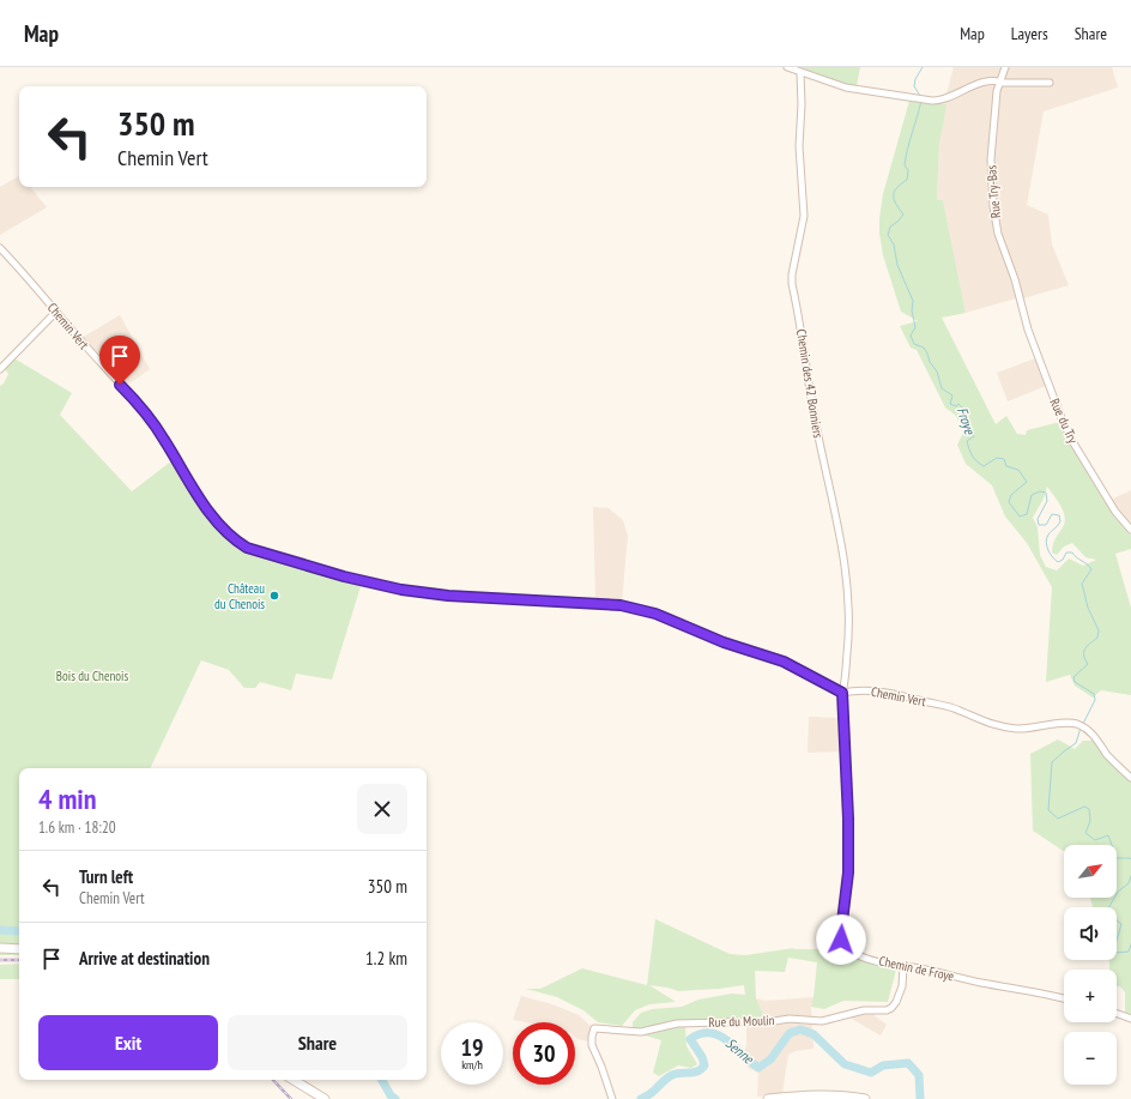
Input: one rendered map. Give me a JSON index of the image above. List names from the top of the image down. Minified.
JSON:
{"streets":{"street":["Rue Try-Bas","Chemin Vert","Chemin des 42 Bonniers","Rue du Try","Chemin de Froye","Rue du Moulin"]},"crossings":[["Rue Try-Bas","Rue du Try"],["Chemin Vert","Chemin des 42 Bonniers"],["Chemin Vert","Chemin de Froye"],["Chemin des 42 Bonniers","Chemin de Froye"],["Chemin de Froye","Rue du Moulin"]],"water":["Froye","Senne"],"parks":["Bois du Chenois"],"places":["Château du Chenois"],"north":"top right","page":{"header":"Map","nav":["Map","Layers","Share"],"turn":["350 m","Chemin Vert"],"heading":["4 min","1.6 km · 18:20"],"map_buttons":["+","−"],"list":[{"name":"Turn left","note":"Chemin Vert","value":"350 m"},{"name":"Arrive at destination","value":"1.2 km"}],"buttons":["Exit","Share"],"speed":"19 km/h","limit":"30"}}
